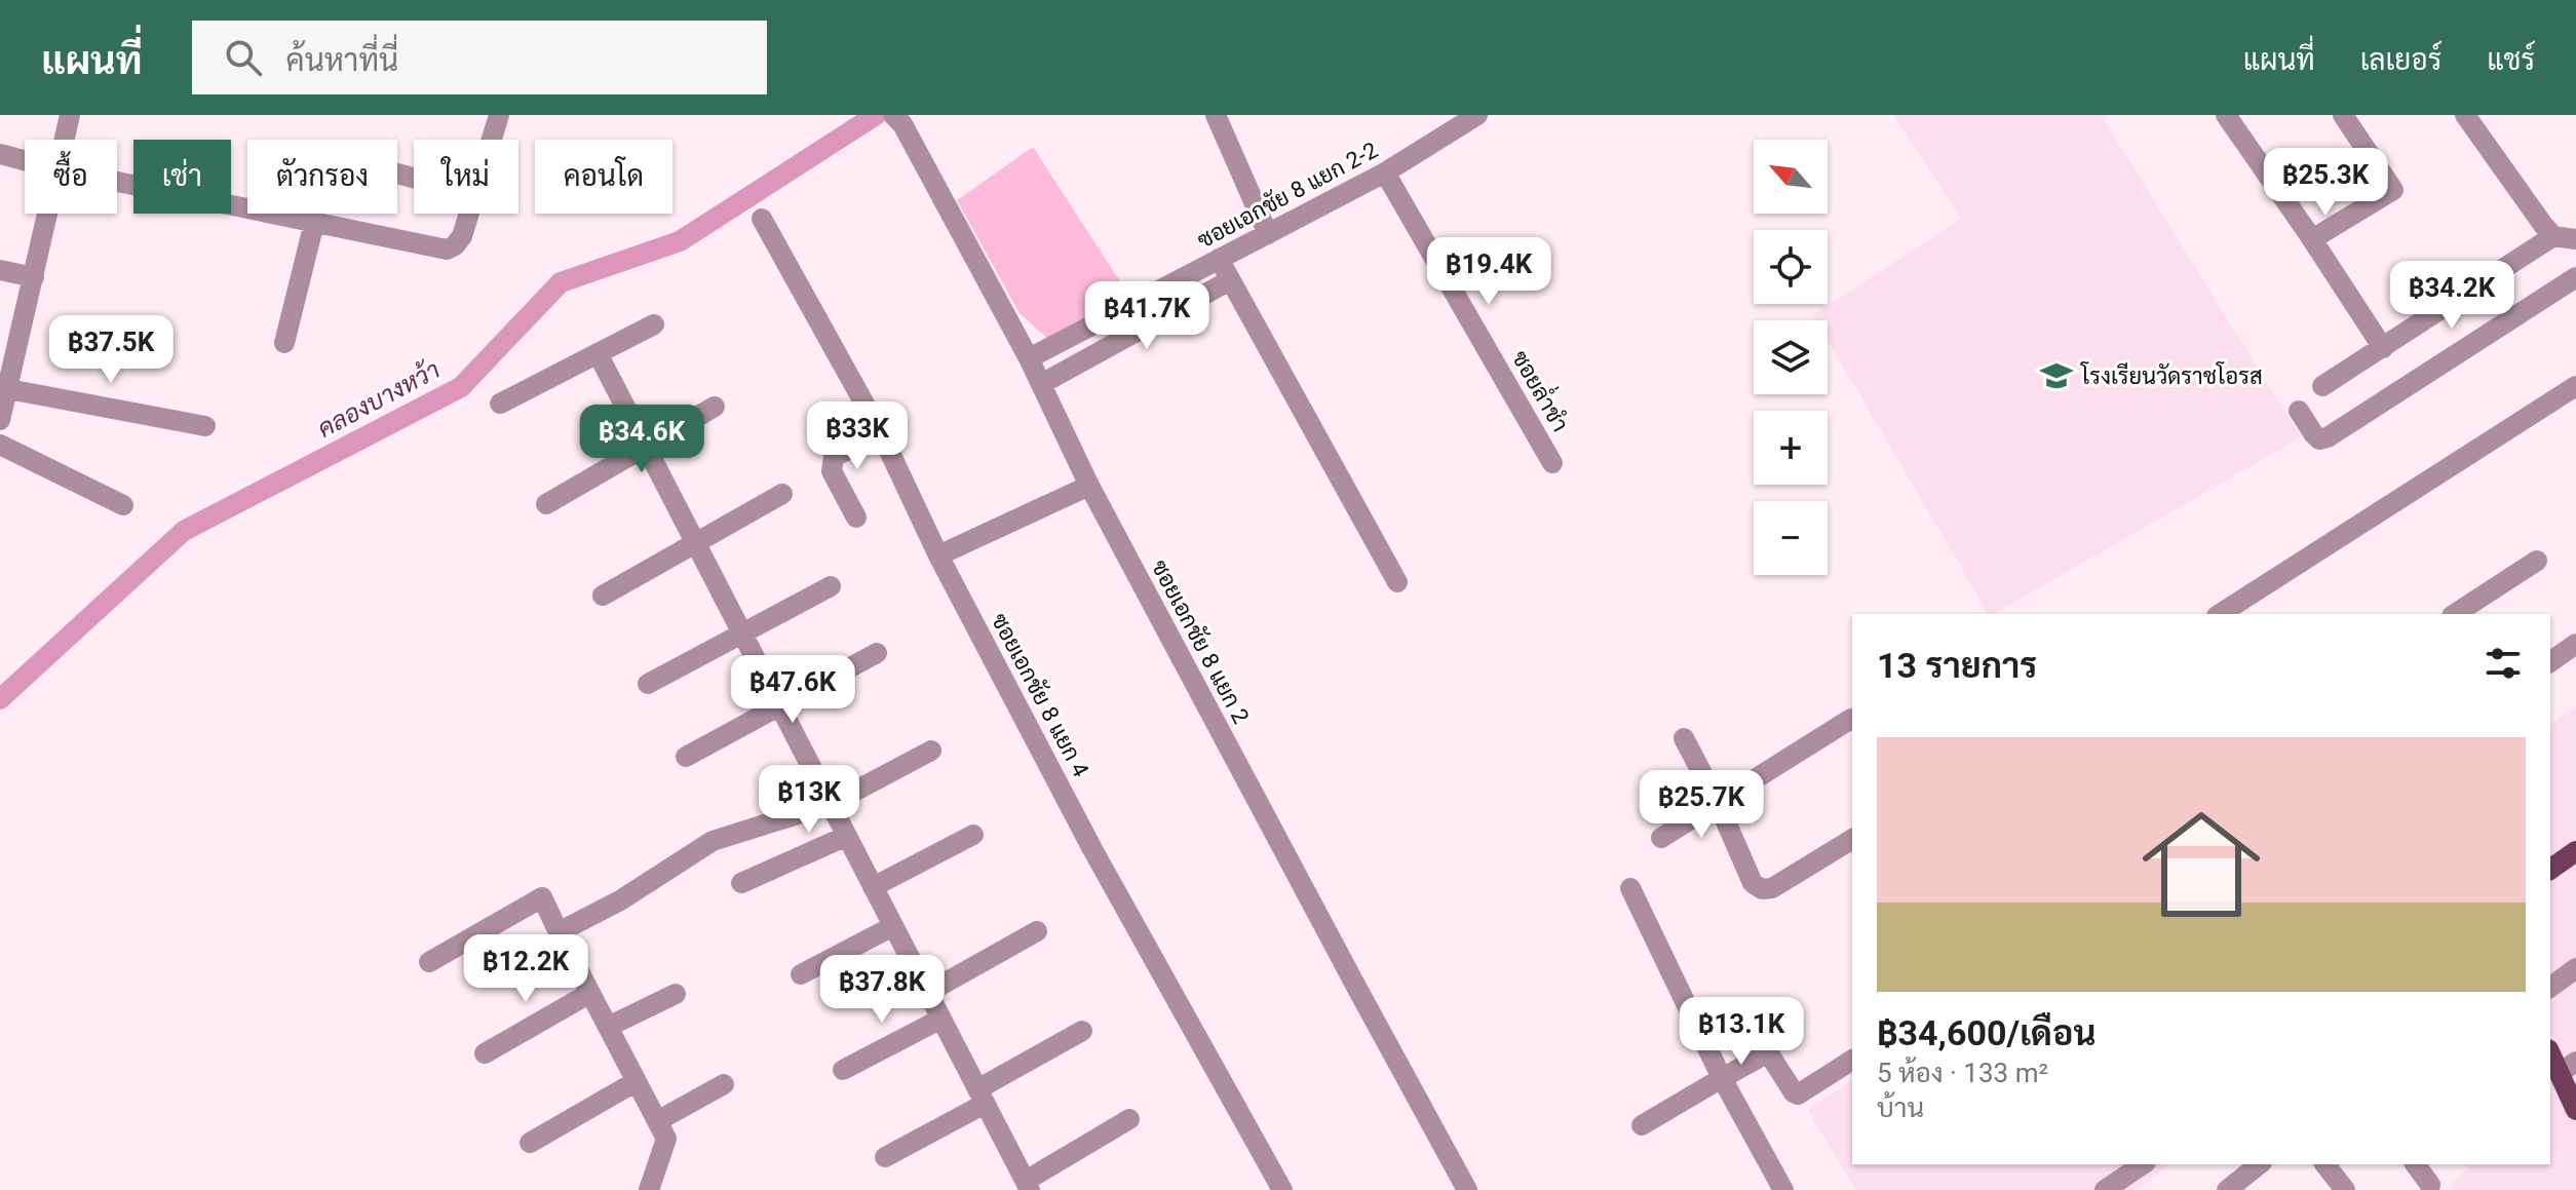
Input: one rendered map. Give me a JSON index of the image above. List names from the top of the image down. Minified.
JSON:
{"streets":{"street":["ซอยเอกชัย 8 แยก 2-2","ซอยล่ำชำ","ซอยเอกชัย 8 แยก 2","ซอยเอกชัย 8 แยก 4"]},"crossings":[["ซอยเอกชัย 8 แยก 2-2","ซอยล่ำชำ"],["ซอยเอกชัย 8 แยก 2-2","ซอยเอกชัย 8 แยก 2"]],"water":["คลองบางหว้า"],"places":{"school or university":["โรงเรียนวัดราชโอรส"]},"north":"top left","page":{"header":"แผนที่","search":"ค้นหาที่นี่","nav":["แผนที่","เลเยอร์","แชร์"],"map_buttons":["+","−"],"chip":["ซื้อ","เช่า","ตัวกรอง","ใหม่","คอนโด"],"price":["฿25.3K","฿19.4K","฿34.2K","฿41.7K","฿37.5K","฿33K","฿34.6K","฿47.6K","฿13K","฿25.7K","฿12.2K","฿37.8K","฿13.1K"],"heading":"13 รายการ","list":[{"name":"฿34,600/เดือน","note":"5 ห้อง · 133 m² · บ้าน"}]}}
